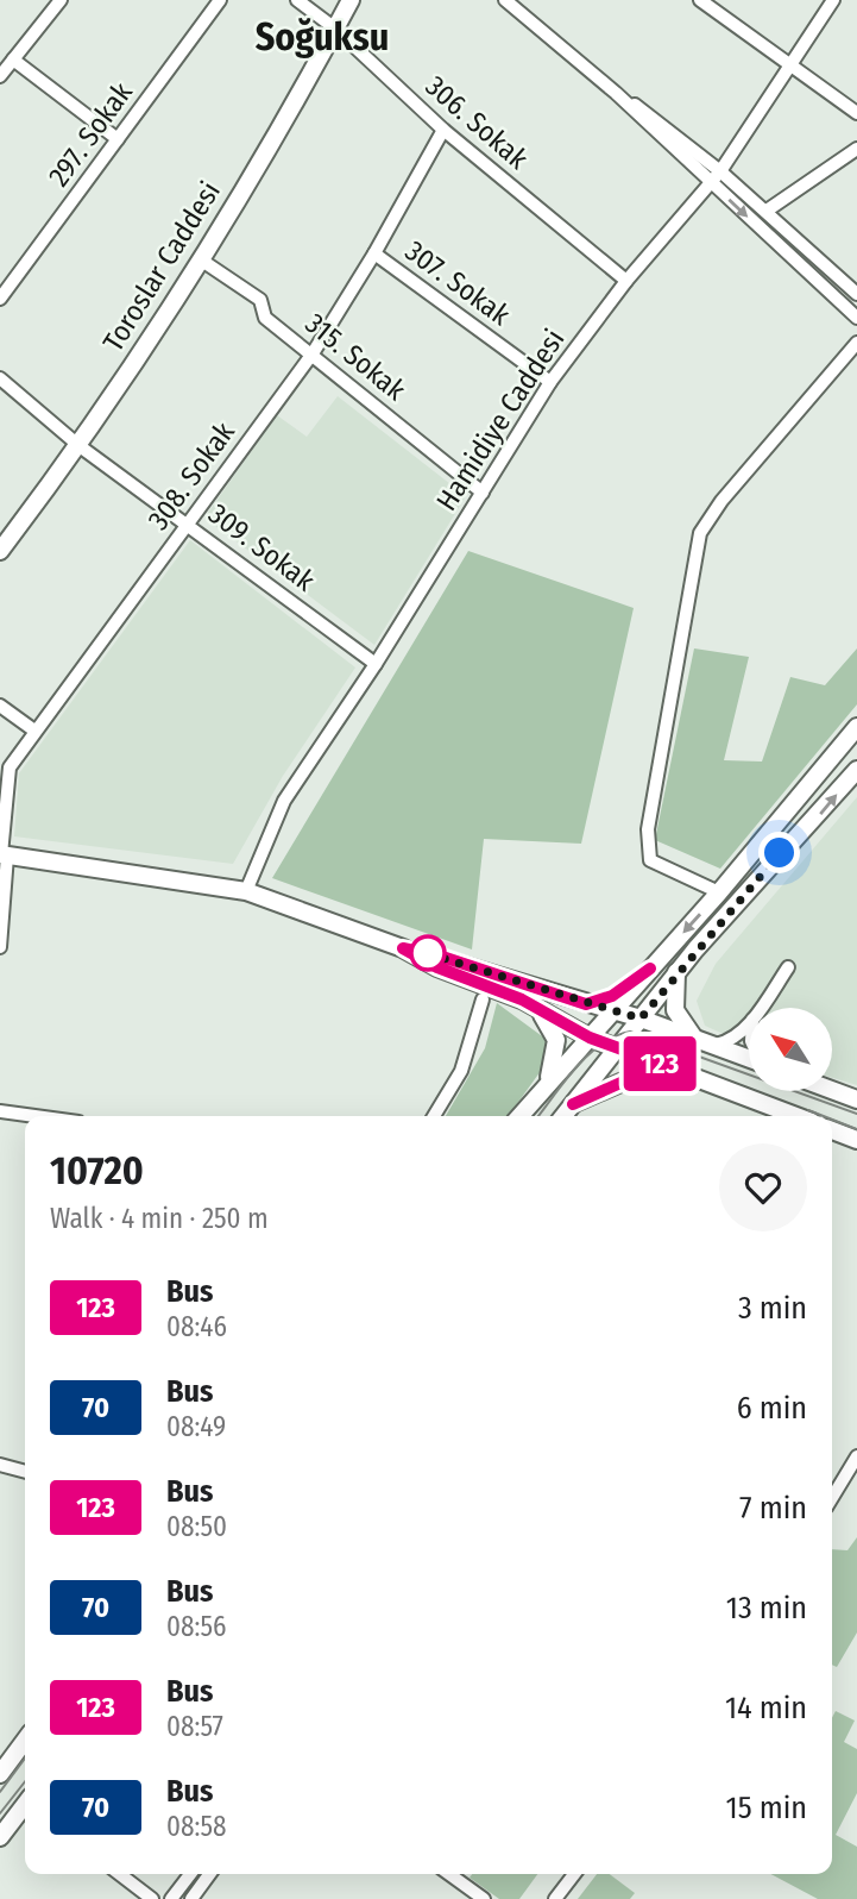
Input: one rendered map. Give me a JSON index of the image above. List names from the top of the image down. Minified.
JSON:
{"streets":{"main road":["Toroslar Caddesi"],"street":["306. Sokak","297. Sokak","307. Sokak","315. Sokak","Hamidiye Caddesi","308. Sokak","309. Sokak"]},"crossings":[["306. Sokak","Toroslar Caddesi"],["306. Sokak","Hamidiye Caddesi"],["306. Sokak","308. Sokak"],["Toroslar Caddesi","315. Sokak"],["Toroslar Caddesi","309. Sokak"],["307. Sokak","Hamidiye Caddesi"],["307. Sokak","308. Sokak"],["315. Sokak","Hamidiye Caddesi"],["315. Sokak","308. Sokak"],["Hamidiye Caddesi","309. Sokak"],["308. Sokak","309. Sokak"]],"districts":["Soğuksu"],"lines":["bus line 123"],"north":"top left","page":{"on_map":"123","heading":["10720","Walk · 4 min · 250 m"],"list":[{"mark":"123","name":"Bus","note":"08:46","value":"3 min"},{"mark":"70","name":"Bus","note":"08:49","value":"6 min"},{"mark":"123","name":"Bus","note":"08:50","value":"7 min"},{"mark":"70","name":"Bus","note":"08:56","value":"13 min"},{"mark":"123","name":"Bus","note":"08:57","value":"14 min"},{"mark":"70","name":"Bus","note":"08:58","value":"15 min"}]}}
